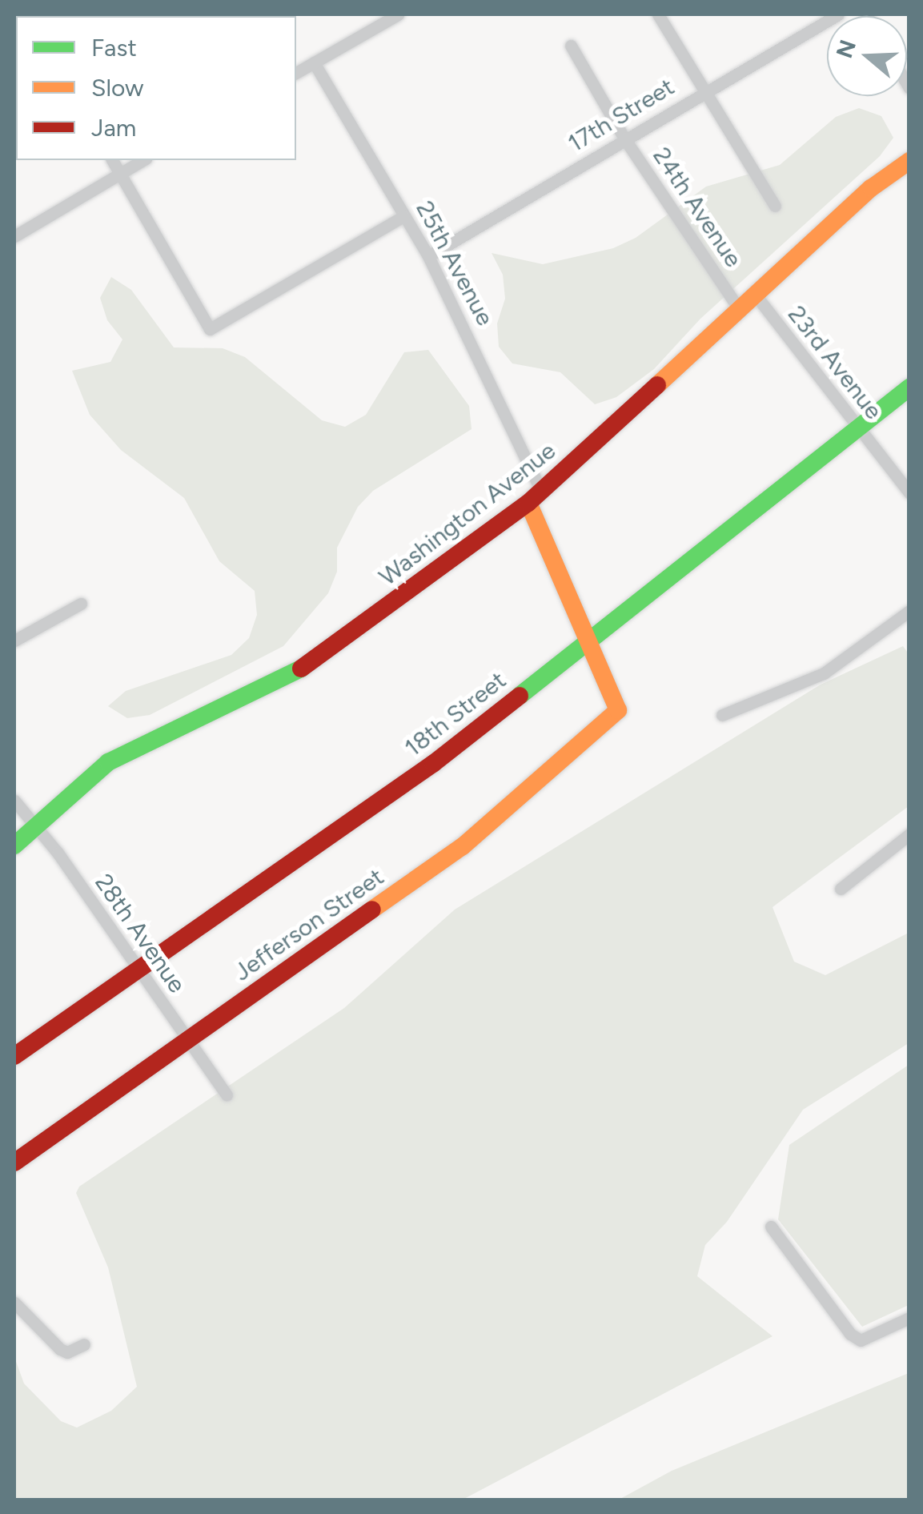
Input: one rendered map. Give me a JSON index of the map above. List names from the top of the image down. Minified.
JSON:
{"streets":{"street":["17th Street","24th Avenue","25th Avenue","23rd Avenue","Washington Avenue","18th Street","Jefferson Street","28th Avenue"]},"crossings":[["17th Street","24th Avenue"],["17th Street","25th Avenue"],["24th Avenue","Washington Avenue"],["25th Avenue","Washington Avenue"],["25th Avenue","18th Street"],["25th Avenue","Jefferson Street"],["23rd Avenue","Washington Avenue"],["23rd Avenue","18th Street"],["Washington Avenue","28th Avenue"],["18th Street","28th Avenue"],["Jefferson Street","28th Avenue"]],"legend":["Fast","Slow","Jam"],"north":"left"}
